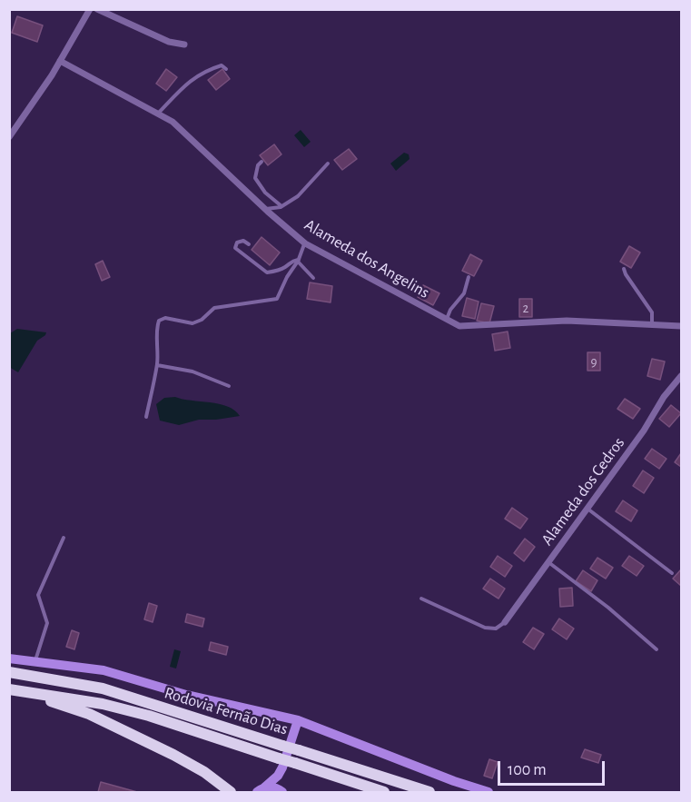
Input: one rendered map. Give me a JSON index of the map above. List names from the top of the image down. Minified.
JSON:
{"streets":{"highway":["Rodovia Fernão Dias"],"street":["Alameda dos Angelins","Alameda dos Cedros"]},"house_numbers":["2","9"],"scale_bar":"100 m"}
